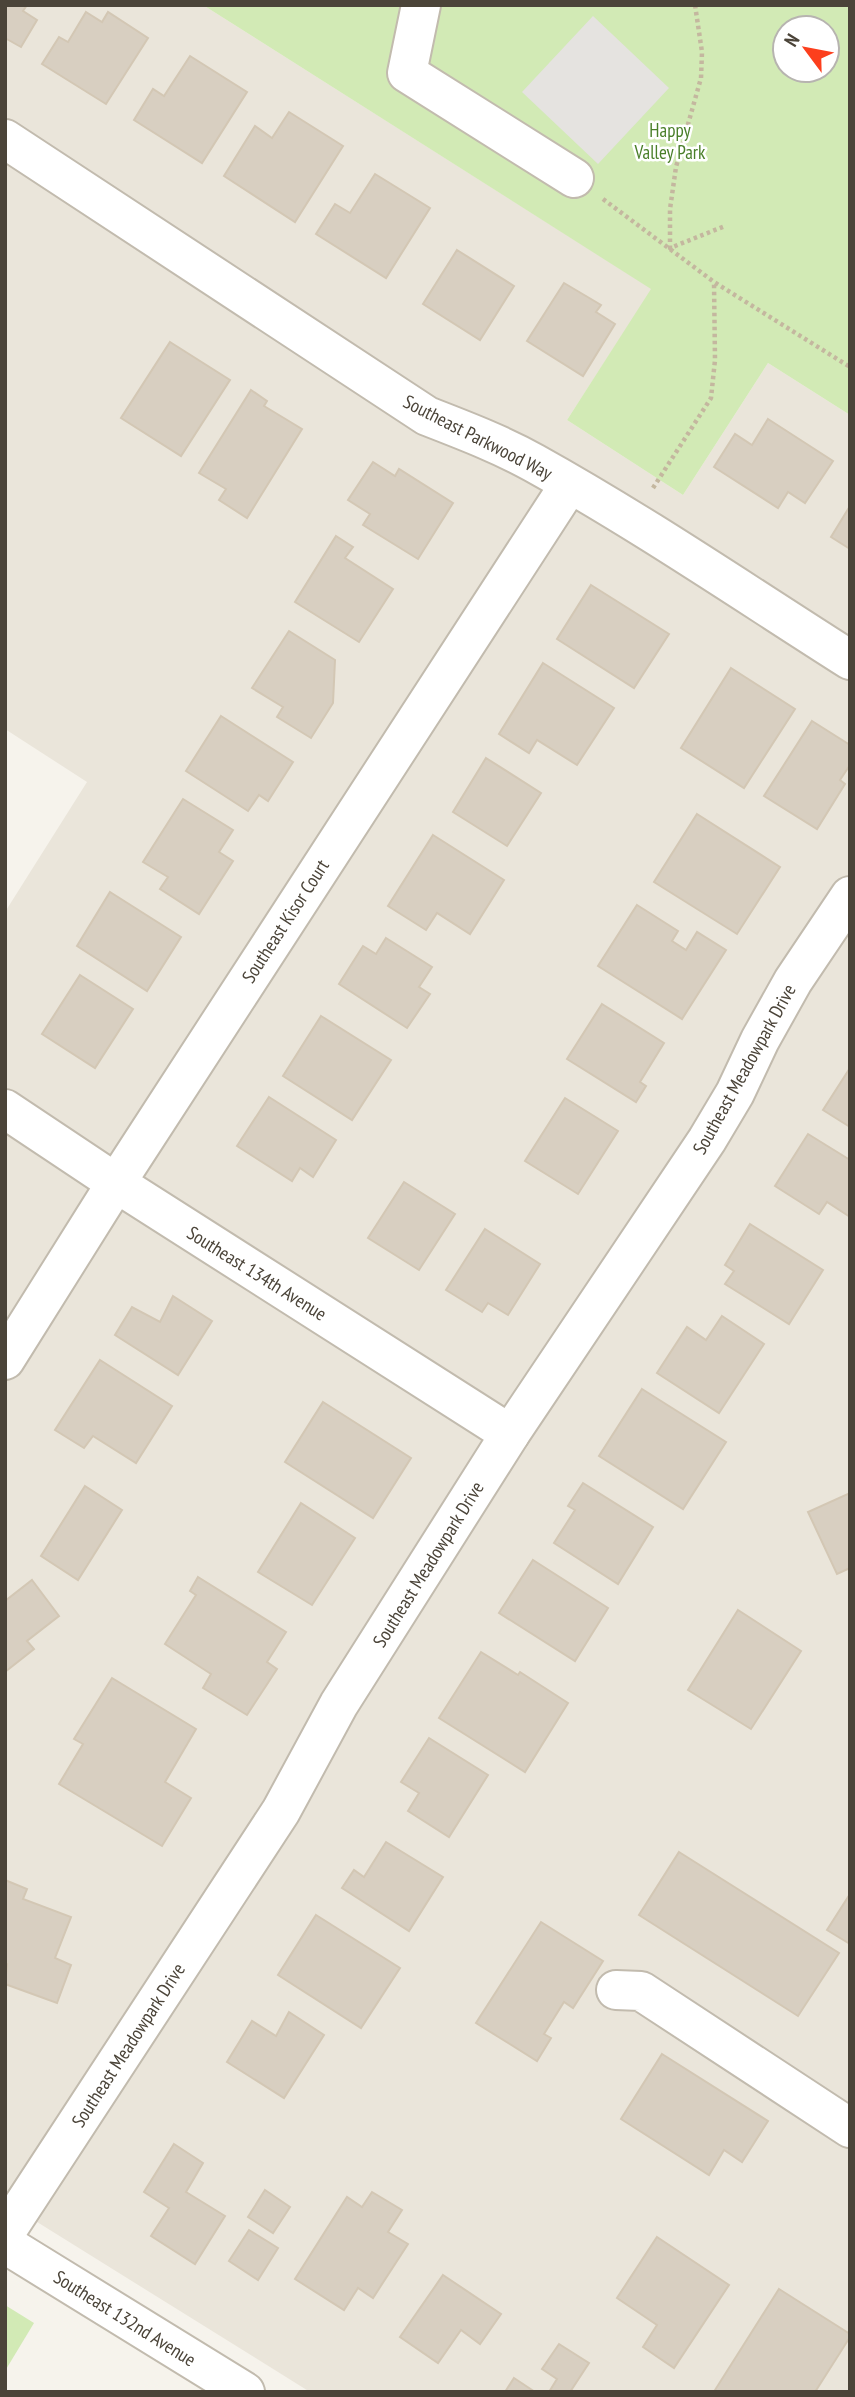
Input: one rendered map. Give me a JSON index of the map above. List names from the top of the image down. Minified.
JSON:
{"streets":{"street":["Southeast Parkwood Way","Southeast Kisor Court","Southeast Meadowpark Drive","Southeast 134th Avenue","Southeast 132nd Avenue"]},"crossings":[["Southeast Parkwood Way","Southeast Kisor Court"],["Southeast Kisor Court","Southeast 134th Avenue"],["Southeast Meadowpark Drive","Southeast 134th Avenue"]],"parks":["Happy Valley Park"],"north":"top left"}
